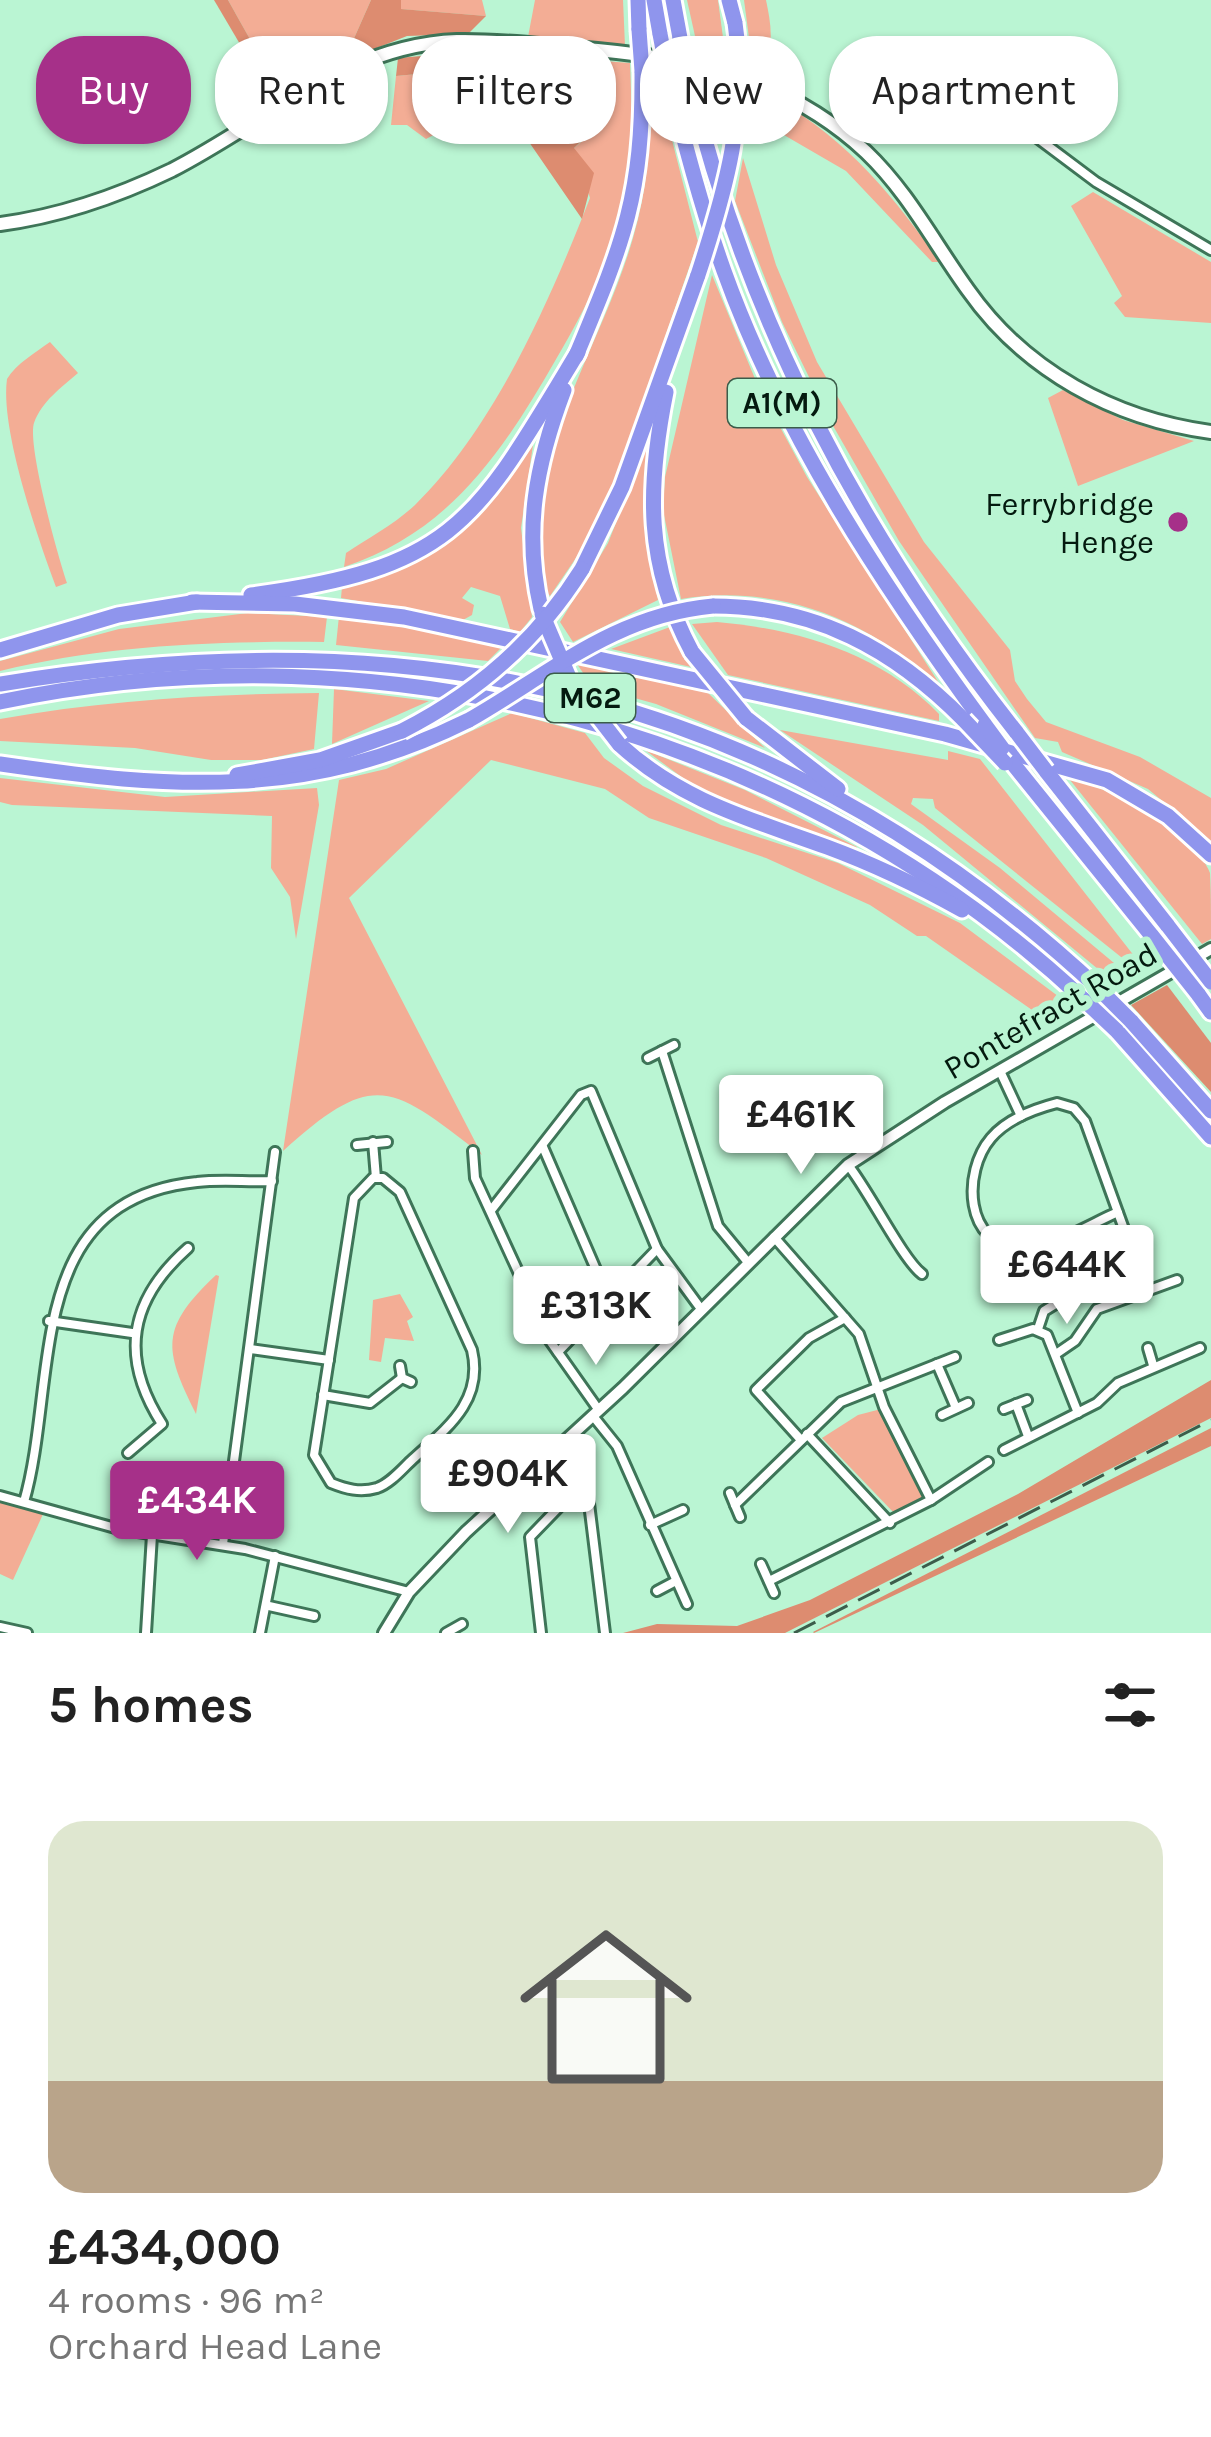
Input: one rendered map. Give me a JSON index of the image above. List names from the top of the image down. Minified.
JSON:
{"streets":{"highway":["A1(M)","M62"],"street":["Pontefract Road"]},"places":["Ferrybridge Henge"],"page":{"chip":["Buy","Rent","Filters","New","Apartment"],"price":["£461K","£644K","£313K","£904K","£434K"],"heading":"5 homes","list":[{"name":"£434,000","note":"4 rooms · 96 m² · Orchard Head Lane"}]}}
